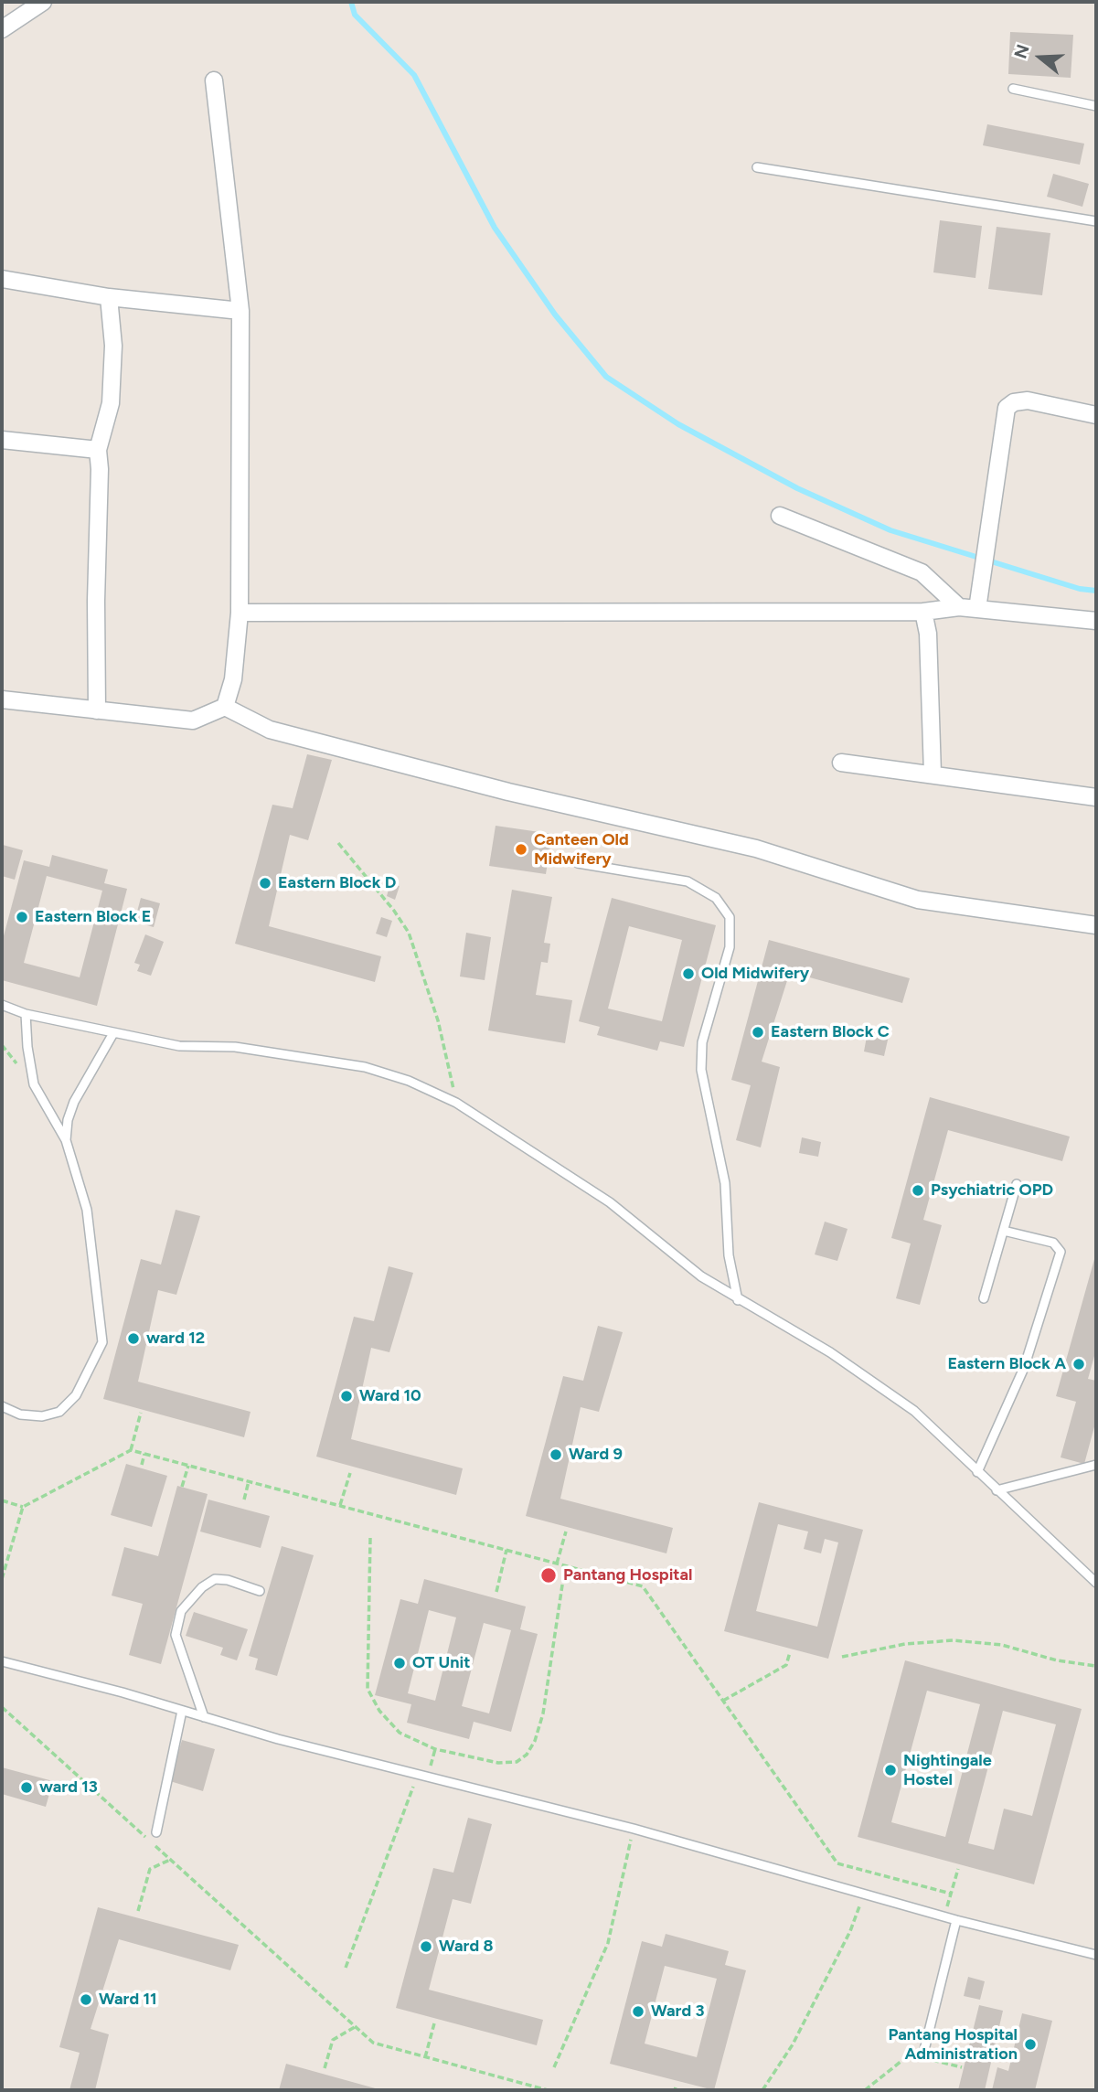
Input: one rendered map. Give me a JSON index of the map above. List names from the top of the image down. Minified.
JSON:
{"places":["Canteen Old Midwifery","Eastern Block D","Eastern Block E","Old Midwifery","Eastern Block C","Psychiatric OPD","ward 12","Eastern Block A","Ward 10","Ward 9","Pantang Hospital","OT Unit","Nightingale Hostel","ward 13","Ward 8","Ward 11","Ward 3","Pantang Hospital Administration"],"north":"left"}
